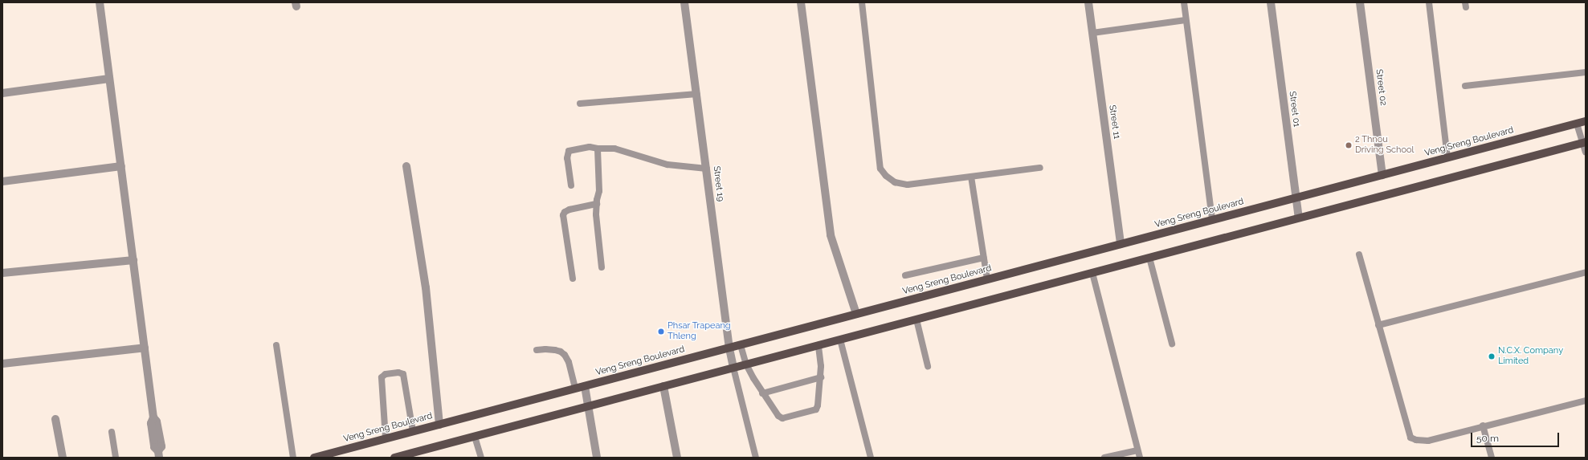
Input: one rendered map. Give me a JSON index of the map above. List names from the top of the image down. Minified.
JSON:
{"streets":{"main road":["Veng Sreng Boulevard"],"street":["Street 02","Street 01","Street 11","Street 19"]},"crossings":[["Street 02","Veng Sreng Boulevard"],["Street 01","Veng Sreng Boulevard"],["Street 11","Veng Sreng Boulevard"],["Veng Sreng Boulevard","Street 19"]],"places":["2 Thnou Driving School","Phsar Trapeang Thleng","N.C.X. Company Limited"],"scale_bar":"50 m"}
